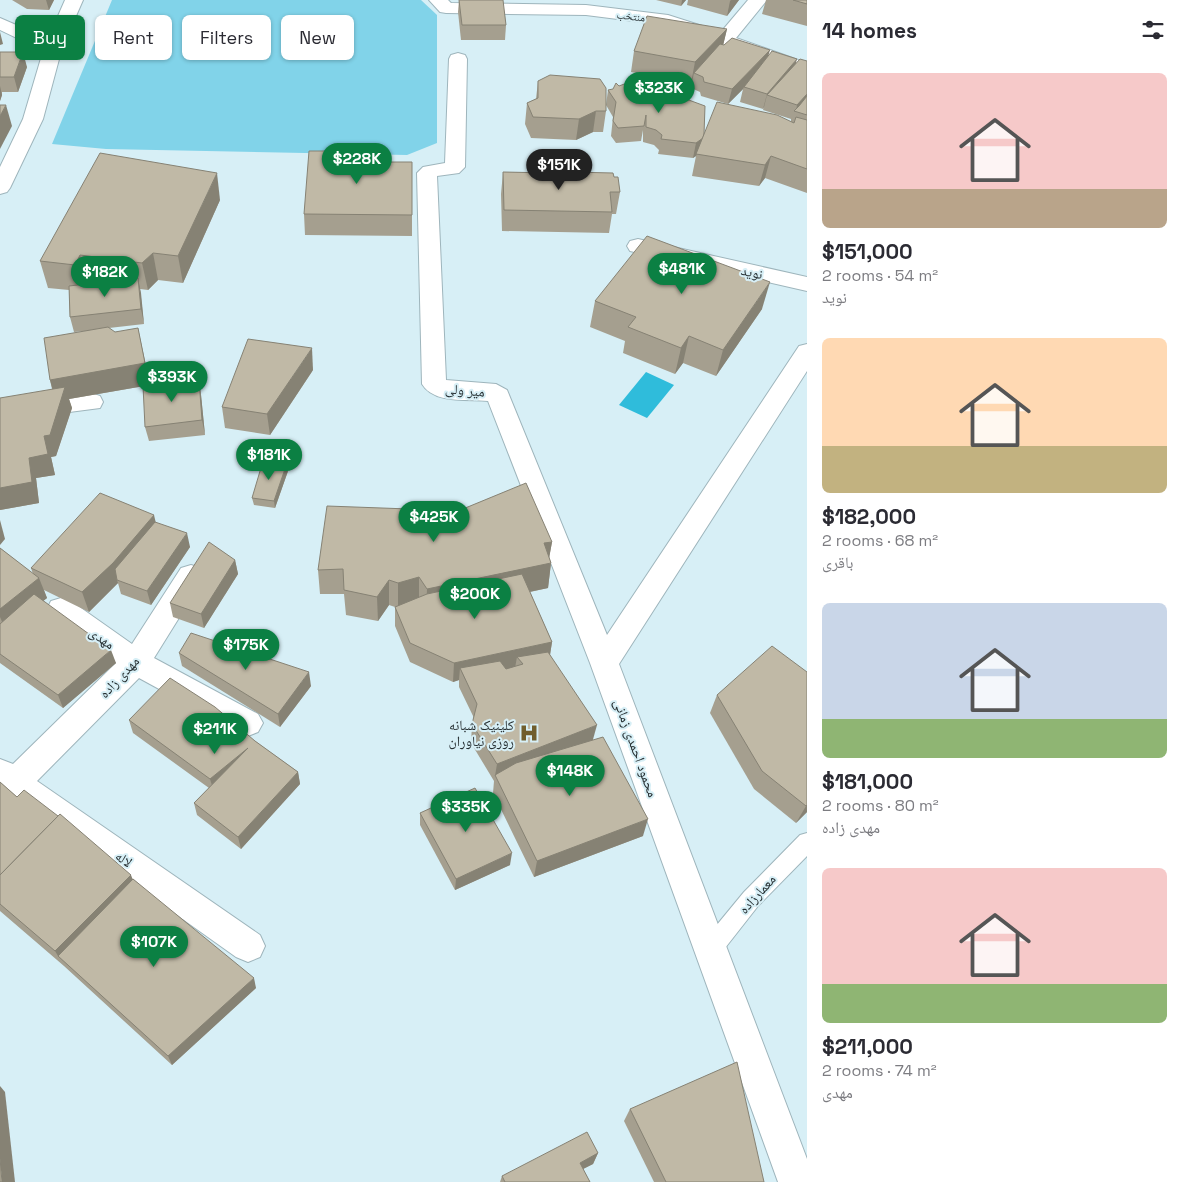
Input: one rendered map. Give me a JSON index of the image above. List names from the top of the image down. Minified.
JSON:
{"streets":{"street":["منتخب","نوید","میر ولی","مهدی","مهدی زاده","محمود احمدی زمانی","لاله"],"lane":["معمارزاده"]},"crossings":[["میر ولی","محمود احمدی زمانی"],["مهدی","مهدی زاده"],["مهدی زاده","لاله"],["محمود احمدی زمانی","معمارزاده"]],"places":{"hospital":["کلینیک شبانه روزی نیاوران"]},"page":{"heading":"14 homes","chip":["Buy","Rent","Filters","New"],"list":[{"name":"$151,000","note":"2 rooms · 54 m² · نوید"},{"name":"$182,000","note":"2 rooms · 68 m² · باقری"},{"name":"$181,000","note":"2 rooms · 80 m² · مهدی زاده"},{"name":"$211,000","note":"2 rooms · 74 m² · مهدی"}],"price":["$323K","$228K","$151K","$481K","$182K","$393K","$181K","$425K","$200K","$175K","$211K","$148K","$335K","$107K"]}}
